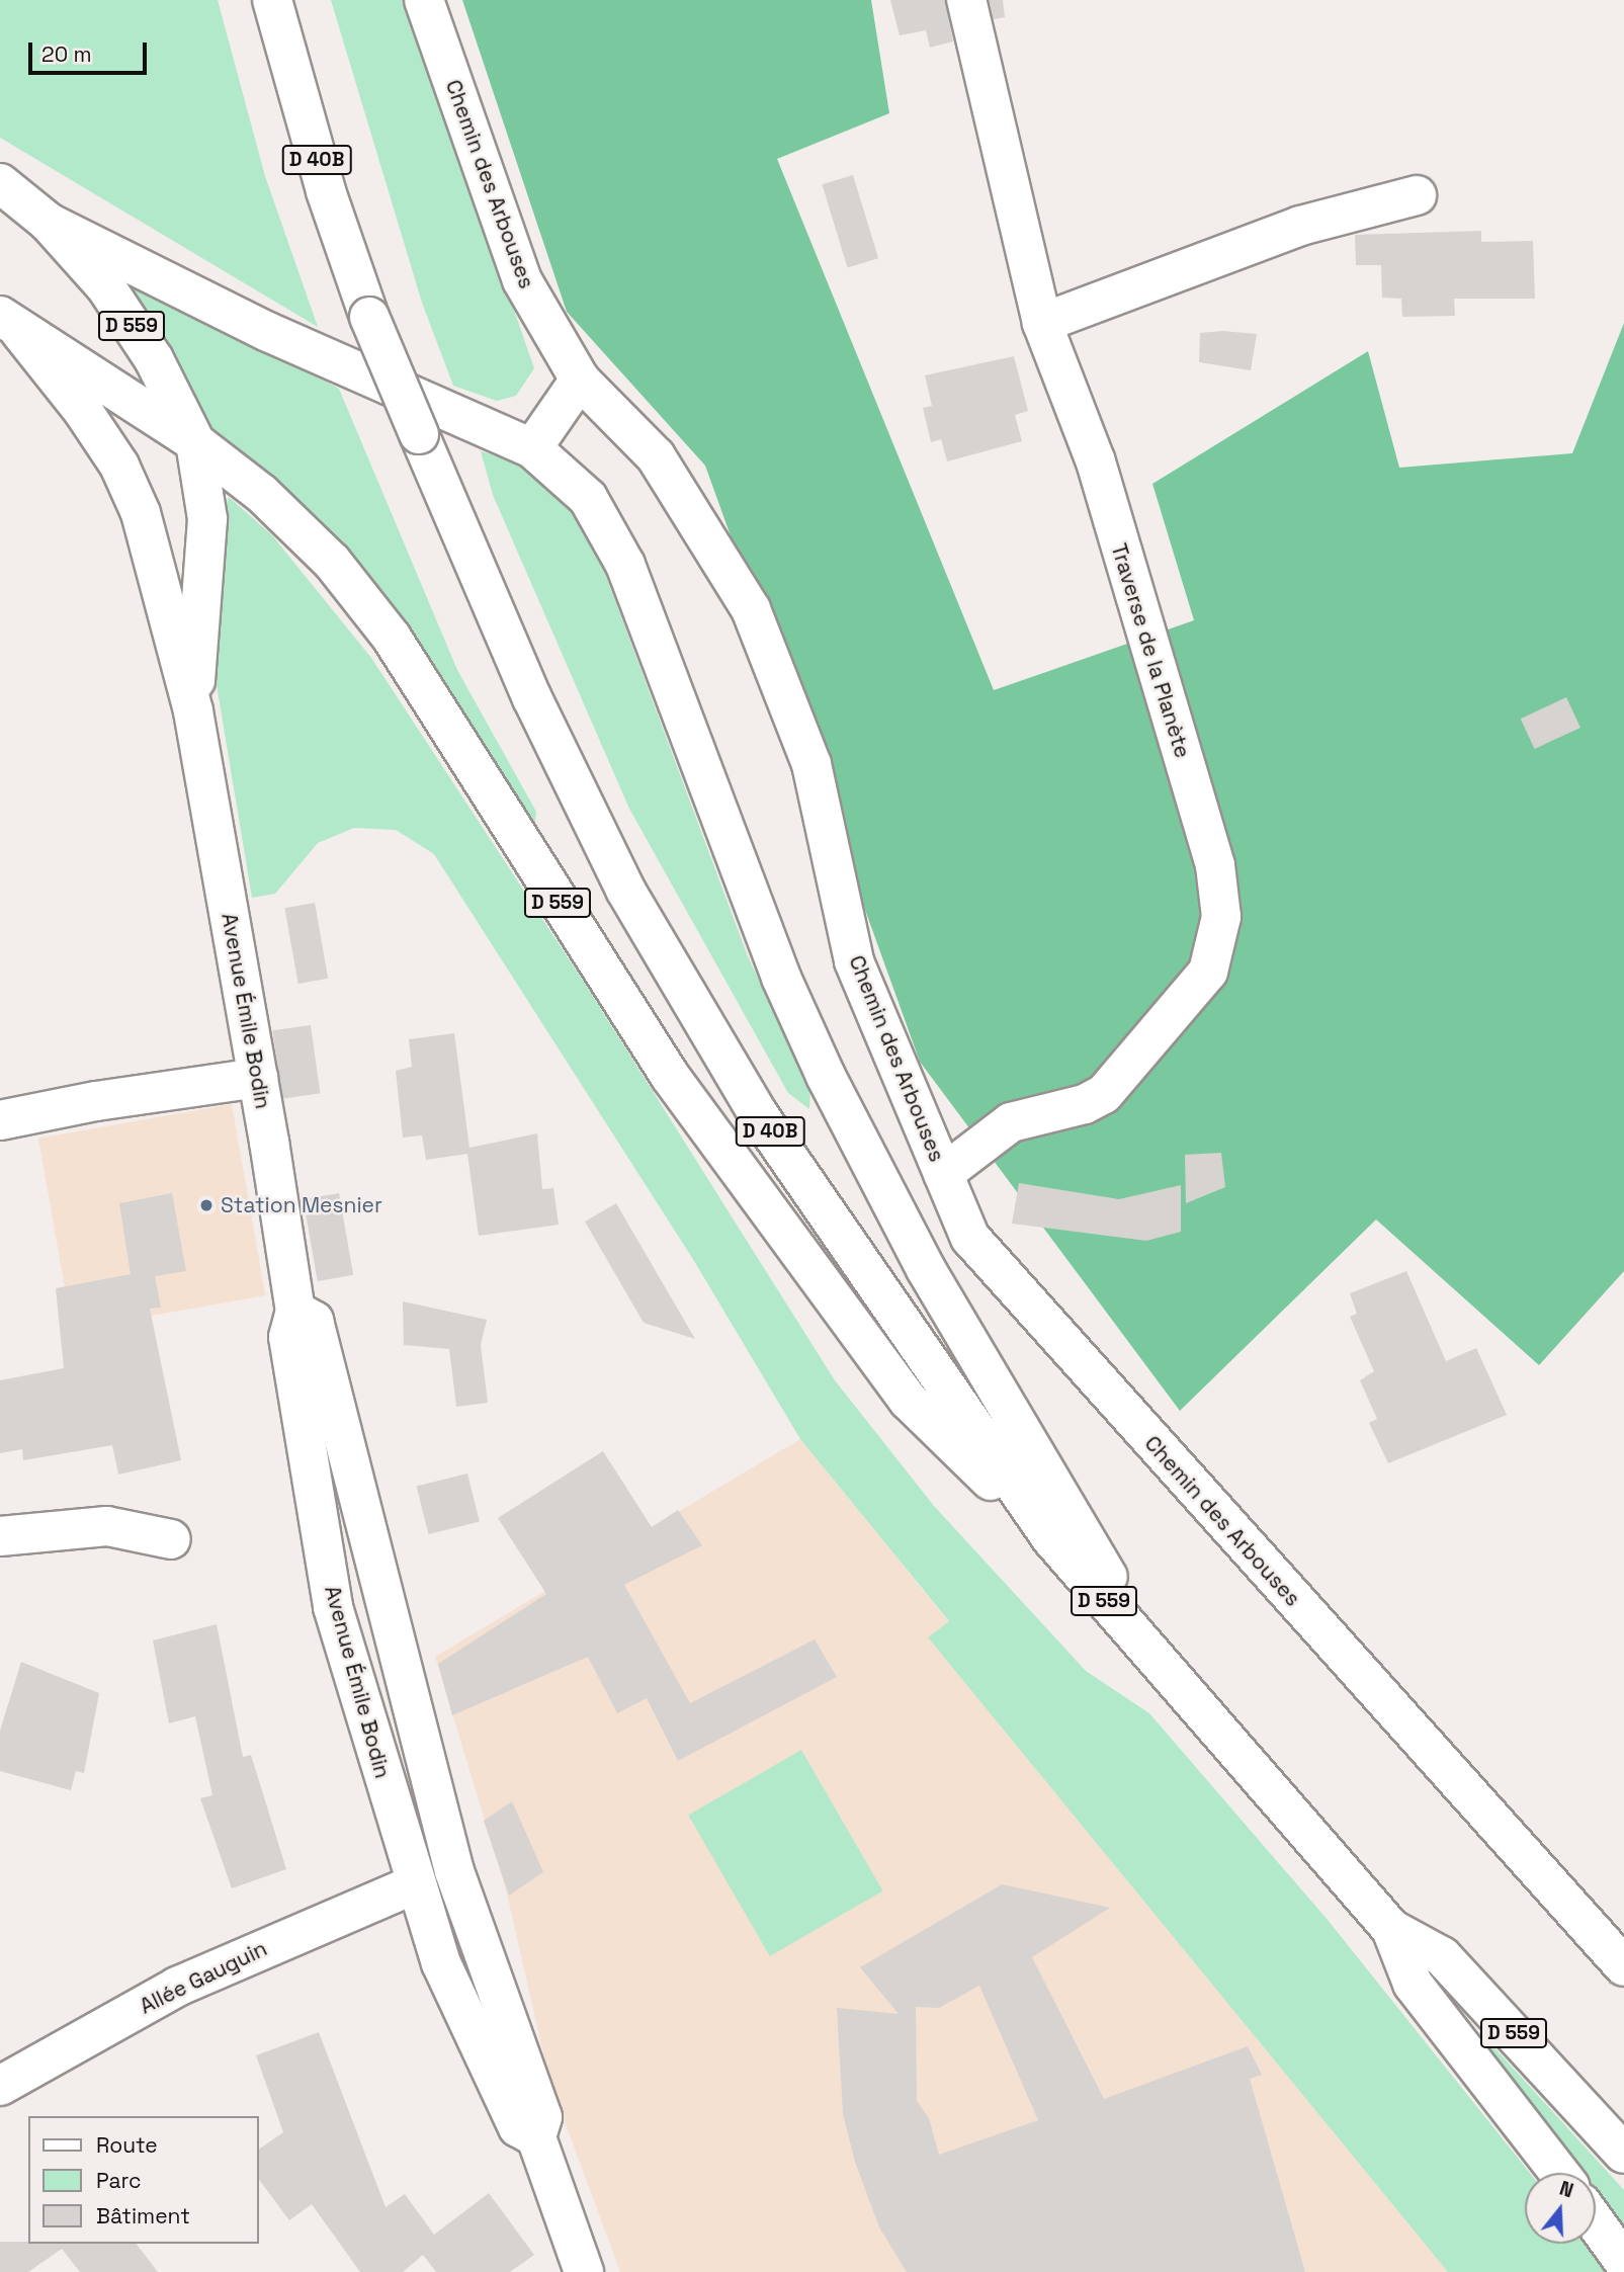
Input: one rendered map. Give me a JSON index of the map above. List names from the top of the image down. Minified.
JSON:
{"streets":{"street":["D 40B","Chemin des Arbouses","D 559","Traverse de la Planète","Avenue Émile Bodin","Allée Gauguin"]},"crossings":[["D 40B","D 559"],["Chemin des Arbouses","Traverse de la Planète"],["D 559","Avenue Émile Bodin"],["Avenue Émile Bodin","Allée Gauguin"]],"places":["Station Mesnier"],"legend":["Route","Parc","Bâtiment"],"scale_bar":"20 m","north":"top"}
